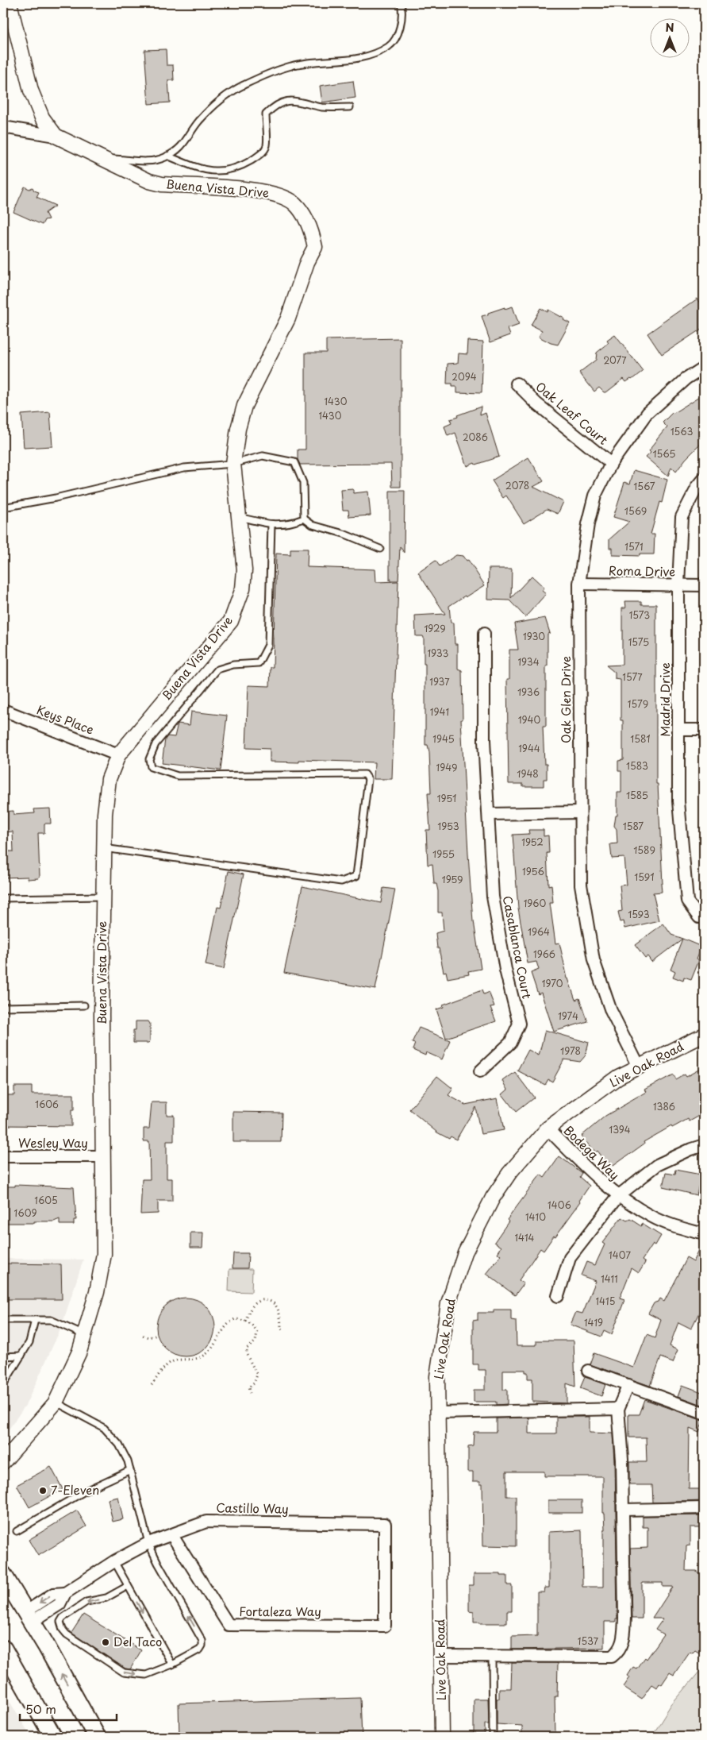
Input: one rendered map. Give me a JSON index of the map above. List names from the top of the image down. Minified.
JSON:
{"streets":{"street":["Buena Vista Drive","Oak Leaf Court","Roma Drive","Oak Glen Drive","Madrid Drive","Keys Place","Casablanca Court","Live Oak Road","Wesley Way","Bodega Way","Castillo Way","Fortaleza Way"]},"crossings":[["Buena Vista Drive","Keys Place"],["Buena Vista Drive","Wesley Way"],["Oak Leaf Court","Oak Glen Drive"],["Roma Drive","Oak Glen Drive"],["Roma Drive","Madrid Drive"],["Oak Glen Drive","Live Oak Road"],["Live Oak Road","Bodega Way"],["Castillo Way","Fortaleza Way"]],"places":["7-Eleven","Del Taco"],"house_numbers":["2077","2094","1430","1430","1563","2086","1565","2078","1567","1569","1571","1573","1929","1930","1575","1933","1934","1577","1937","1936","1579","1941","1940","1945","1581","1944","1583","1949","1948","1585","1951","1953","1587","1952","1589","1955","1956","1591","1959","1960","1593","1964","1966","1970","1974","1978","1606","1386","1394","1605","1406","1609","1410","1414","1407","1411","1415","1419","1537"],"scale_bar":"50 m","north":"top"}
